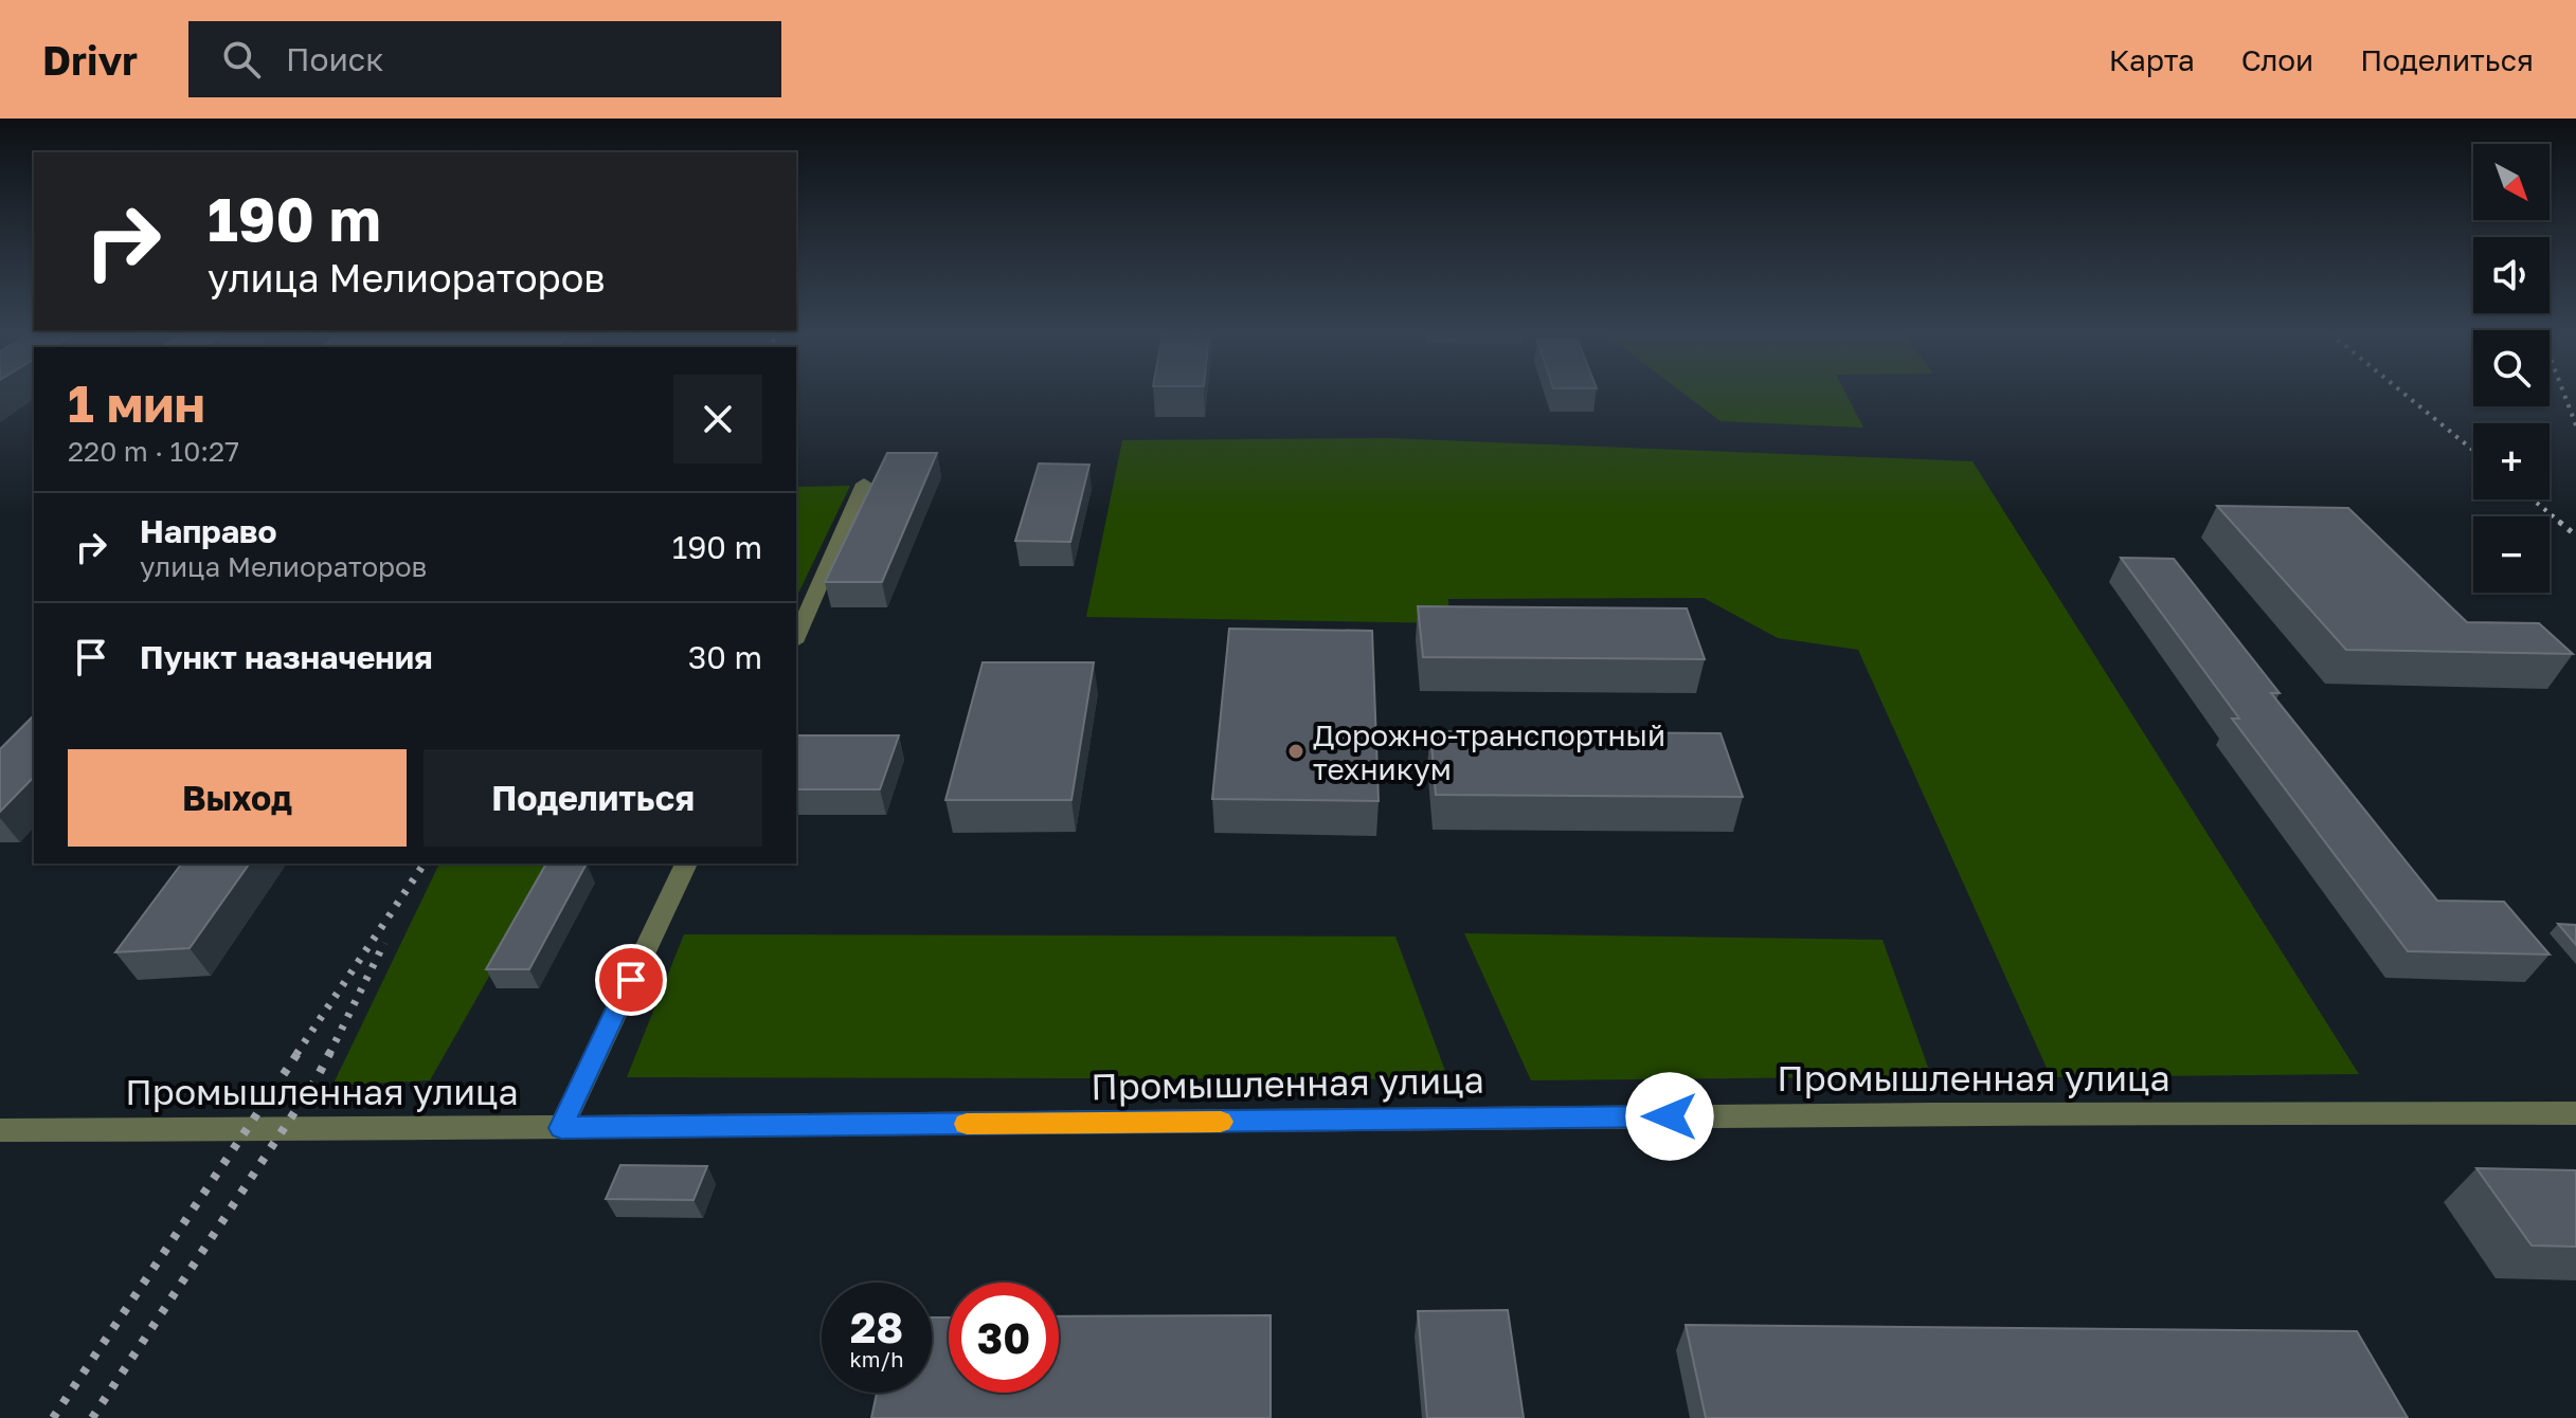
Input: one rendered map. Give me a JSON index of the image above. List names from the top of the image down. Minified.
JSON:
{"streets":{"street":["Промышленная улица"]},"places":["Дорожно-транспортный техникум"],"north":"bottom right","page":{"header":"Drivr","search":"Поиск","nav":["Карта","Слои","Поделиться"],"map_buttons":["+","−"],"turn":["190 m","улица Мелиораторов"],"heading":["1 мин","220 m · 10:27"],"list":[{"name":"Направо","note":"улица Мелиораторов","value":"190 m"},{"name":"Пункт назначения","value":"30 m"}],"buttons":["Выход","Поделиться"],"speed":"28 km/h","limit":"30"}}
